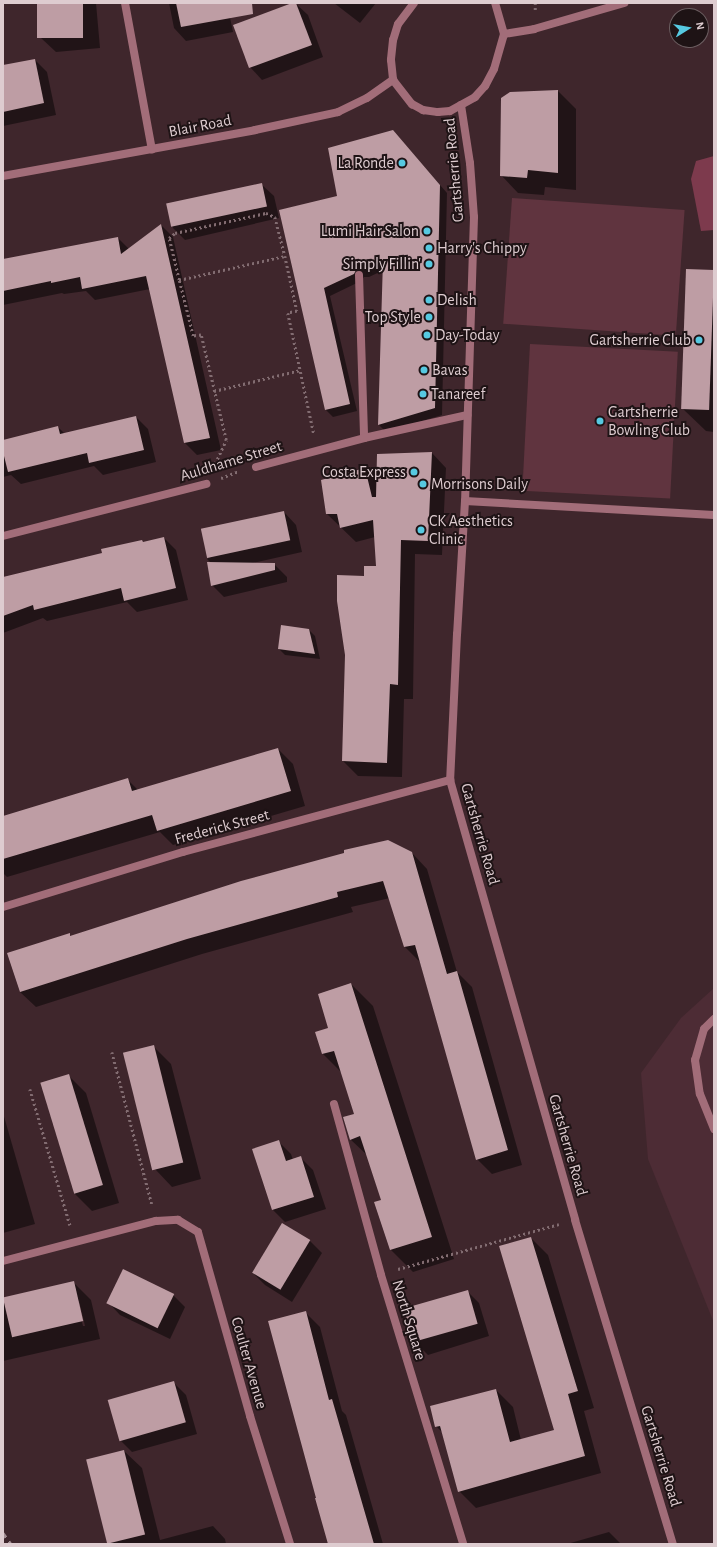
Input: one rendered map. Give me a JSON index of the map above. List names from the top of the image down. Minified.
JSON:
{"streets":{"street":["Blair Road","Gartsherrie Road","Auldhame Street","Frederick Street","North Square","Coulter Avenue"]},"crossings":[["Gartsherrie Road","Auldhame Street"],["Gartsherrie Road","Frederick Street"]],"places":["La Ronde","Lumi Hair Salon","Harry's Chippy","Simply Fillin'","Delish","Top Style","Day-Today","Gartsherrie Club","Bavas","Tanareef","Gartsherrie Bowling Club","Costa Express","Morrisons Daily","CK Aesthetics Clinic"],"north":"right"}
